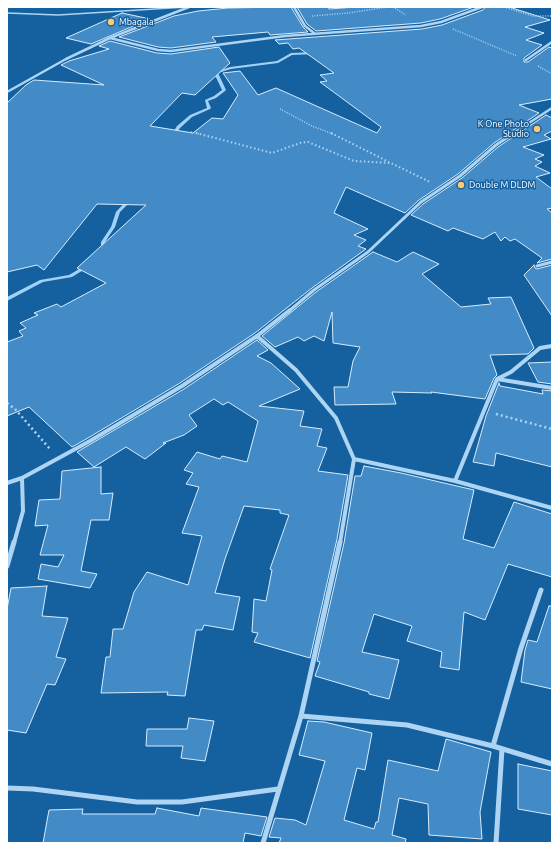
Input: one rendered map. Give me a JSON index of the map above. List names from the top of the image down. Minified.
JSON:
{"places":["Mbagala","K One Photo Studio","Double M DLDM"]}
